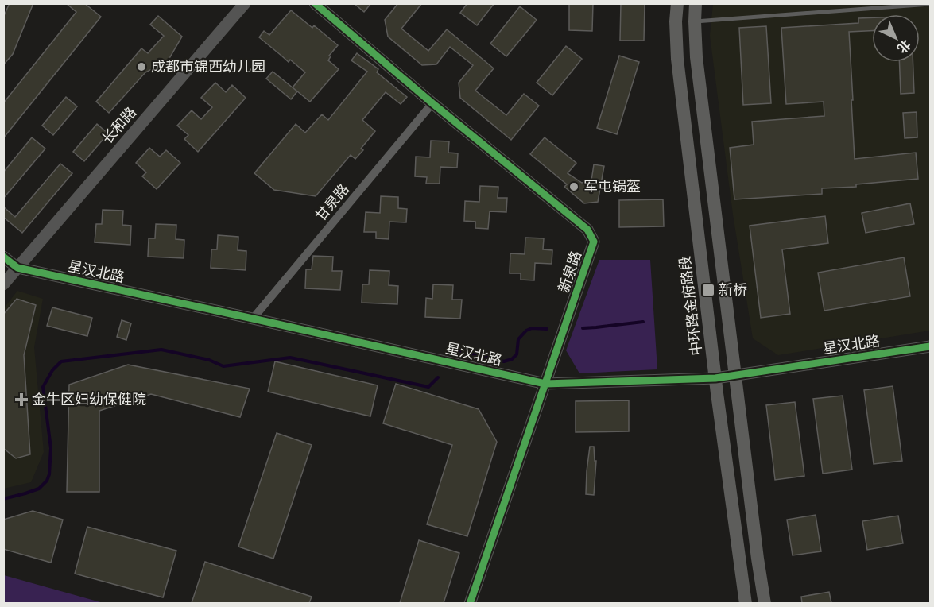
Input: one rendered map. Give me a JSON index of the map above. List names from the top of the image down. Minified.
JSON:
{"streets":{"main road":["中环路金府路段"],"street":["长和路","甘泉路","星汉北路","新泉路"]},"crossings":[["长和路","星汉北路"],["甘泉路","星汉北路"],["甘泉路","新泉路"],["星汉北路","新泉路"],["星汉北路","中环路金府路段"]],"places":{"other":["成都市锦西幼儿园","军屯锅盔"],"transit":["新桥"],"health":["金牛区妇幼保健院"]},"north":"bottom right"}
